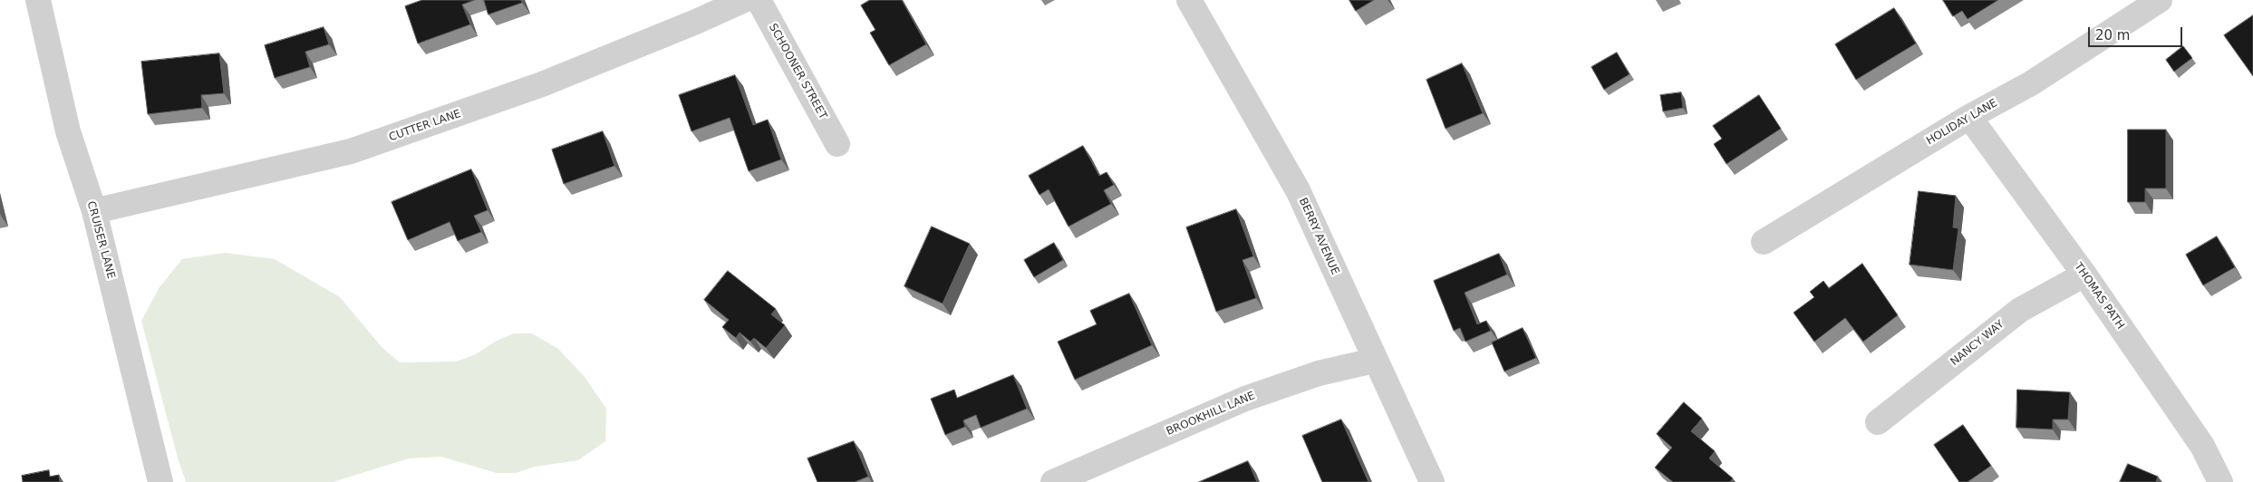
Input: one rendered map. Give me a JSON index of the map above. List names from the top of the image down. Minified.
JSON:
{"streets":{"street":["SCHOONER STREET","HOLIDAY LANE","CUTTER LANE","BERRY AVENUE","CRUISER LANE","THOMAS PATH","NANCY WAY","BROOKHILL LANE"]},"crossings":[["HOLIDAY LANE","THOMAS PATH"],["CUTTER LANE","CRUISER LANE"],["BERRY AVENUE","BROOKHILL LANE"],["THOMAS PATH","NANCY WAY"]],"scale_bar":"20 m"}
